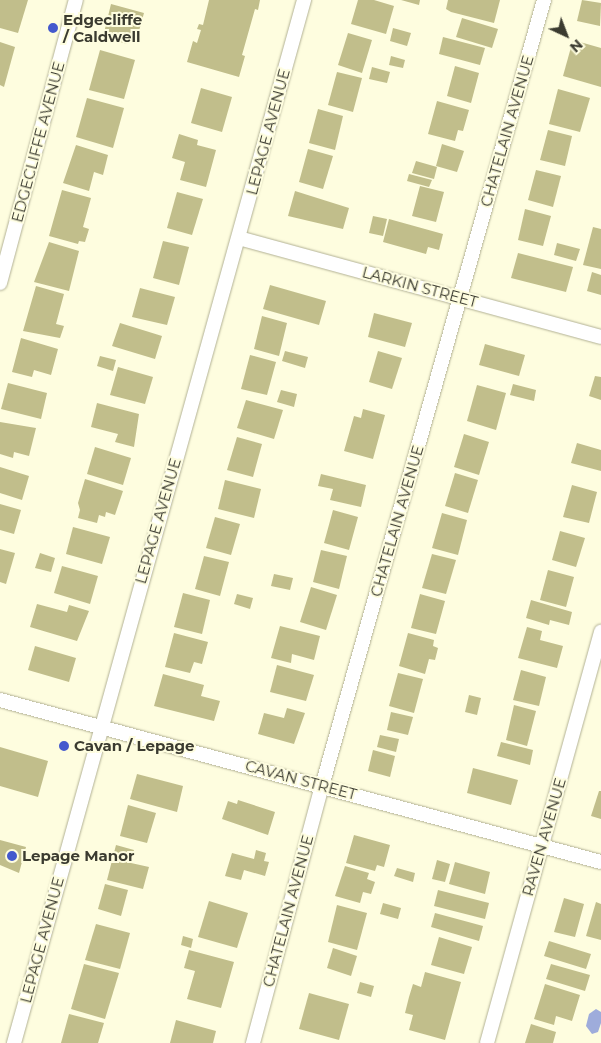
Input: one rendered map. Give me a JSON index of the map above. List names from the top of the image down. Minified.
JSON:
{"streets":{"street":["CHATELAIN AVENUE","LEPAGE AVENUE","EDGECLIFFE AVENUE","LARKIN STREET","CAVAN STREET","RAVEN AVENUE"]},"crossings":[["CHATELAIN AVENUE","LARKIN STREET"],["CHATELAIN AVENUE","CAVAN STREET"],["LEPAGE AVENUE","LARKIN STREET"],["LEPAGE AVENUE","CAVAN STREET"],["CAVAN STREET","RAVEN AVENUE"]],"places":["Edgecliffe / Caldwell","Cavan / Lepage","Lepage Manor"],"north":"bottom right"}
